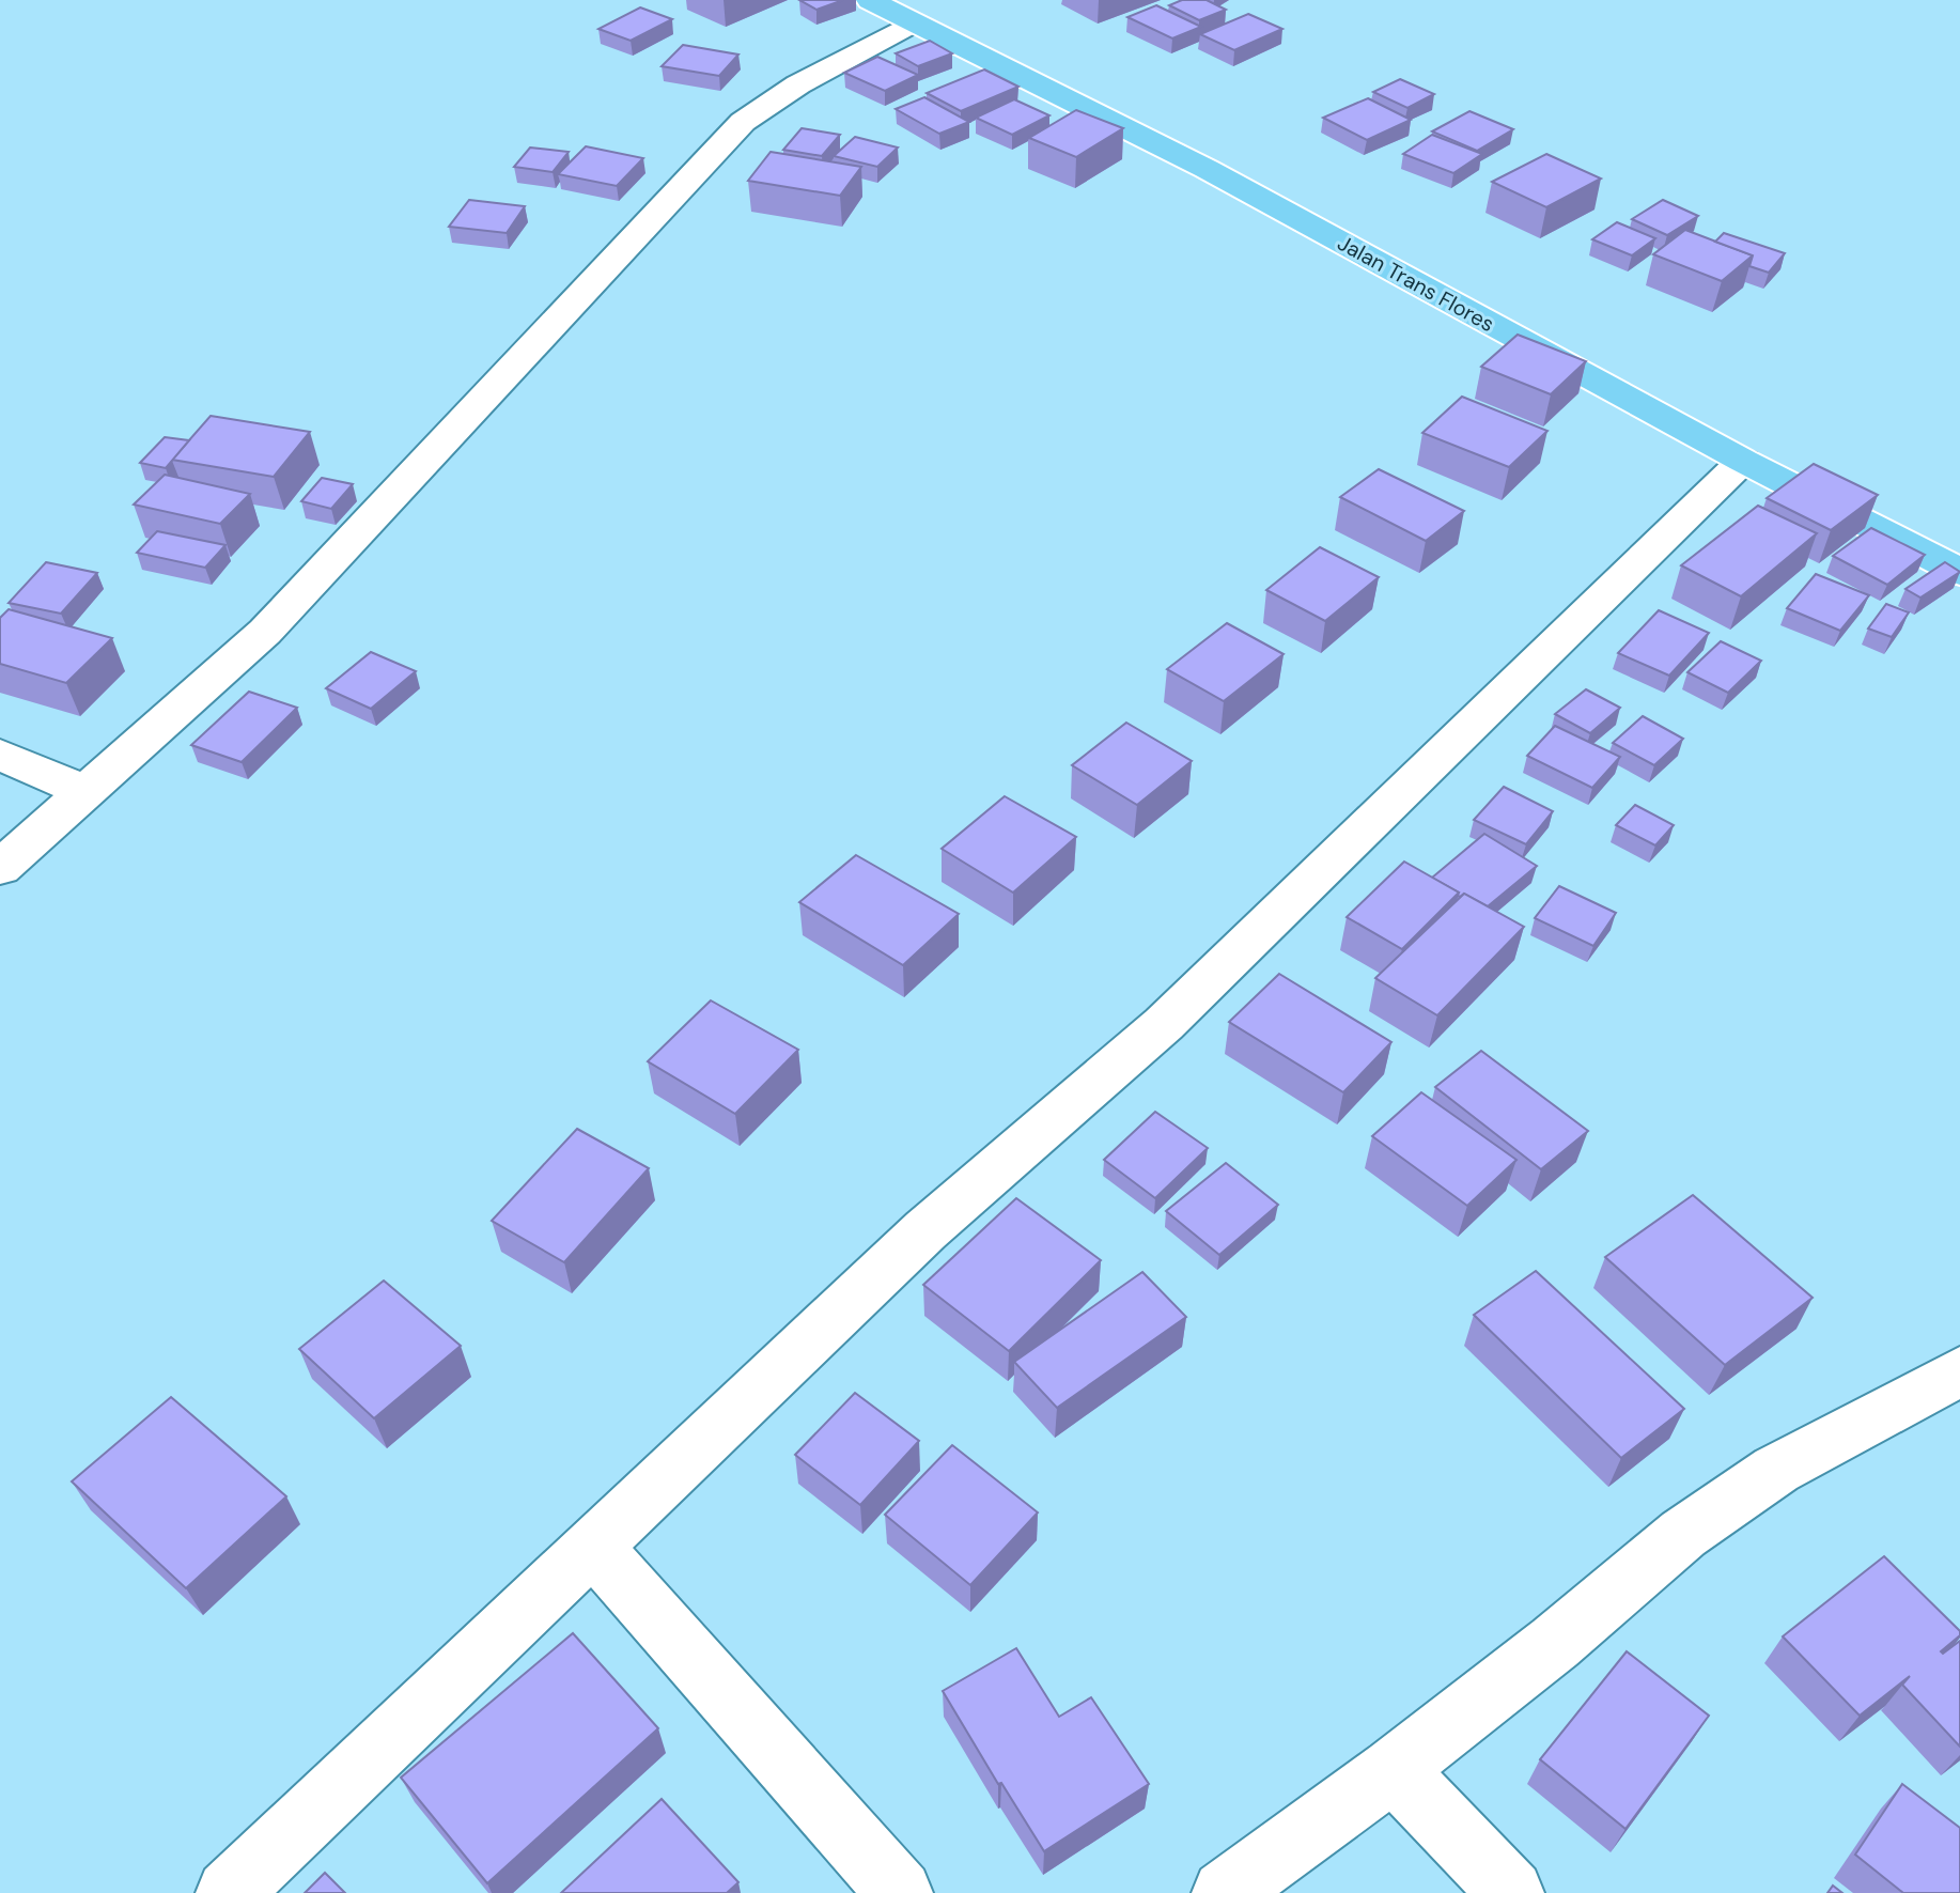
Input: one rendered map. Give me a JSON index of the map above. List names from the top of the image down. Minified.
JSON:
{"streets":{"highway":["Jalan Trans Flores"]}}
